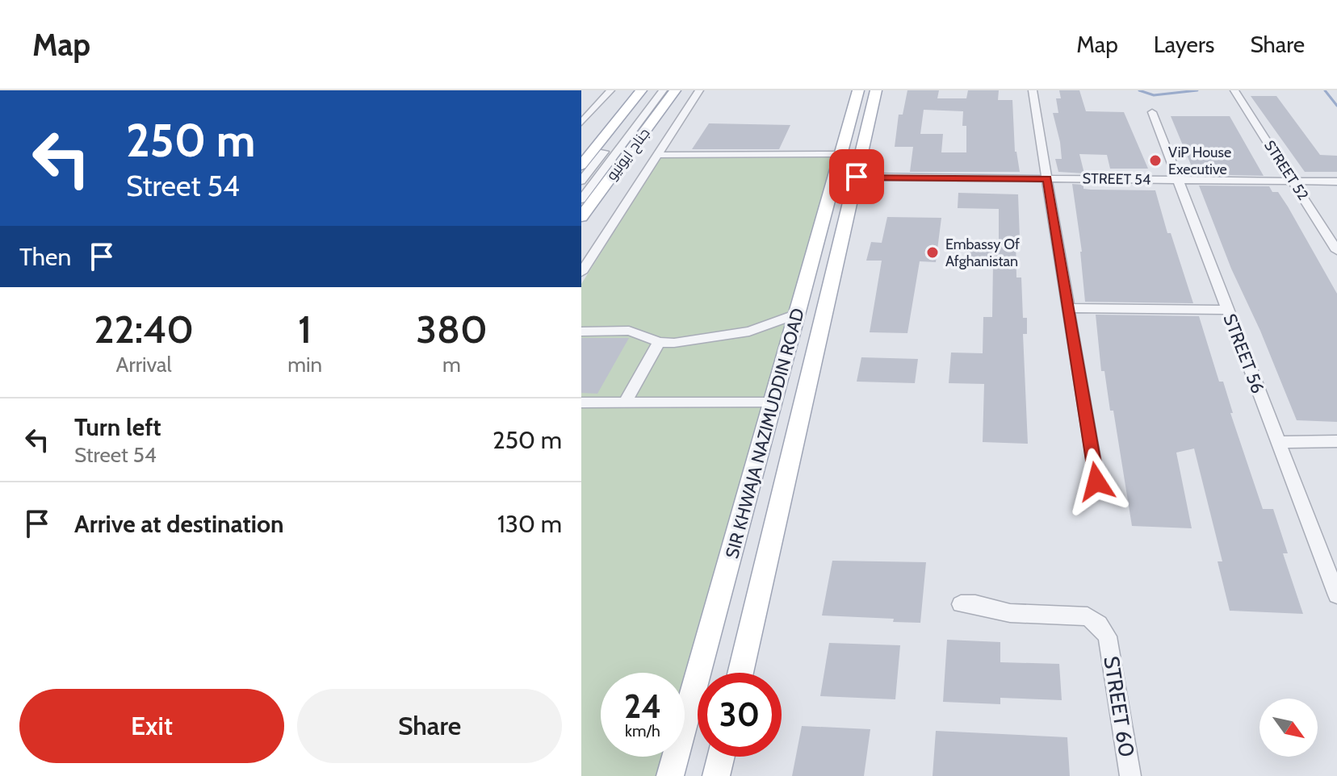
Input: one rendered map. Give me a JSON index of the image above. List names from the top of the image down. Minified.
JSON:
{"streets":{"main road":["جناح ایونیو","SIR KHWAJA NAZIMUDDIN ROAD"],"street":["STREET 52","STREET 54","STREET 56","STREET 60"]},"crossings":[["STREET 52","STREET 54"],["STREET 54","STREET 56"],["STREET 54","SIR KHWAJA NAZIMUDDIN ROAD"]],"places":["ViP House Executive","Embassy Of Afghanistan"],"north":"bottom right","page":{"header":"Map","nav":["Map","Layers","Share"],"turn":["250 m","Street 54"],"then":"Then","eta":["22:40","Arrival","1","min","380","m"],"list":[{"name":"Turn left","note":"Street 54","value":"250 m"},{"name":"Arrive at destination","value":"130 m"}],"speed":"24 km/h","limit":"30","buttons":["Exit","Share"]}}
